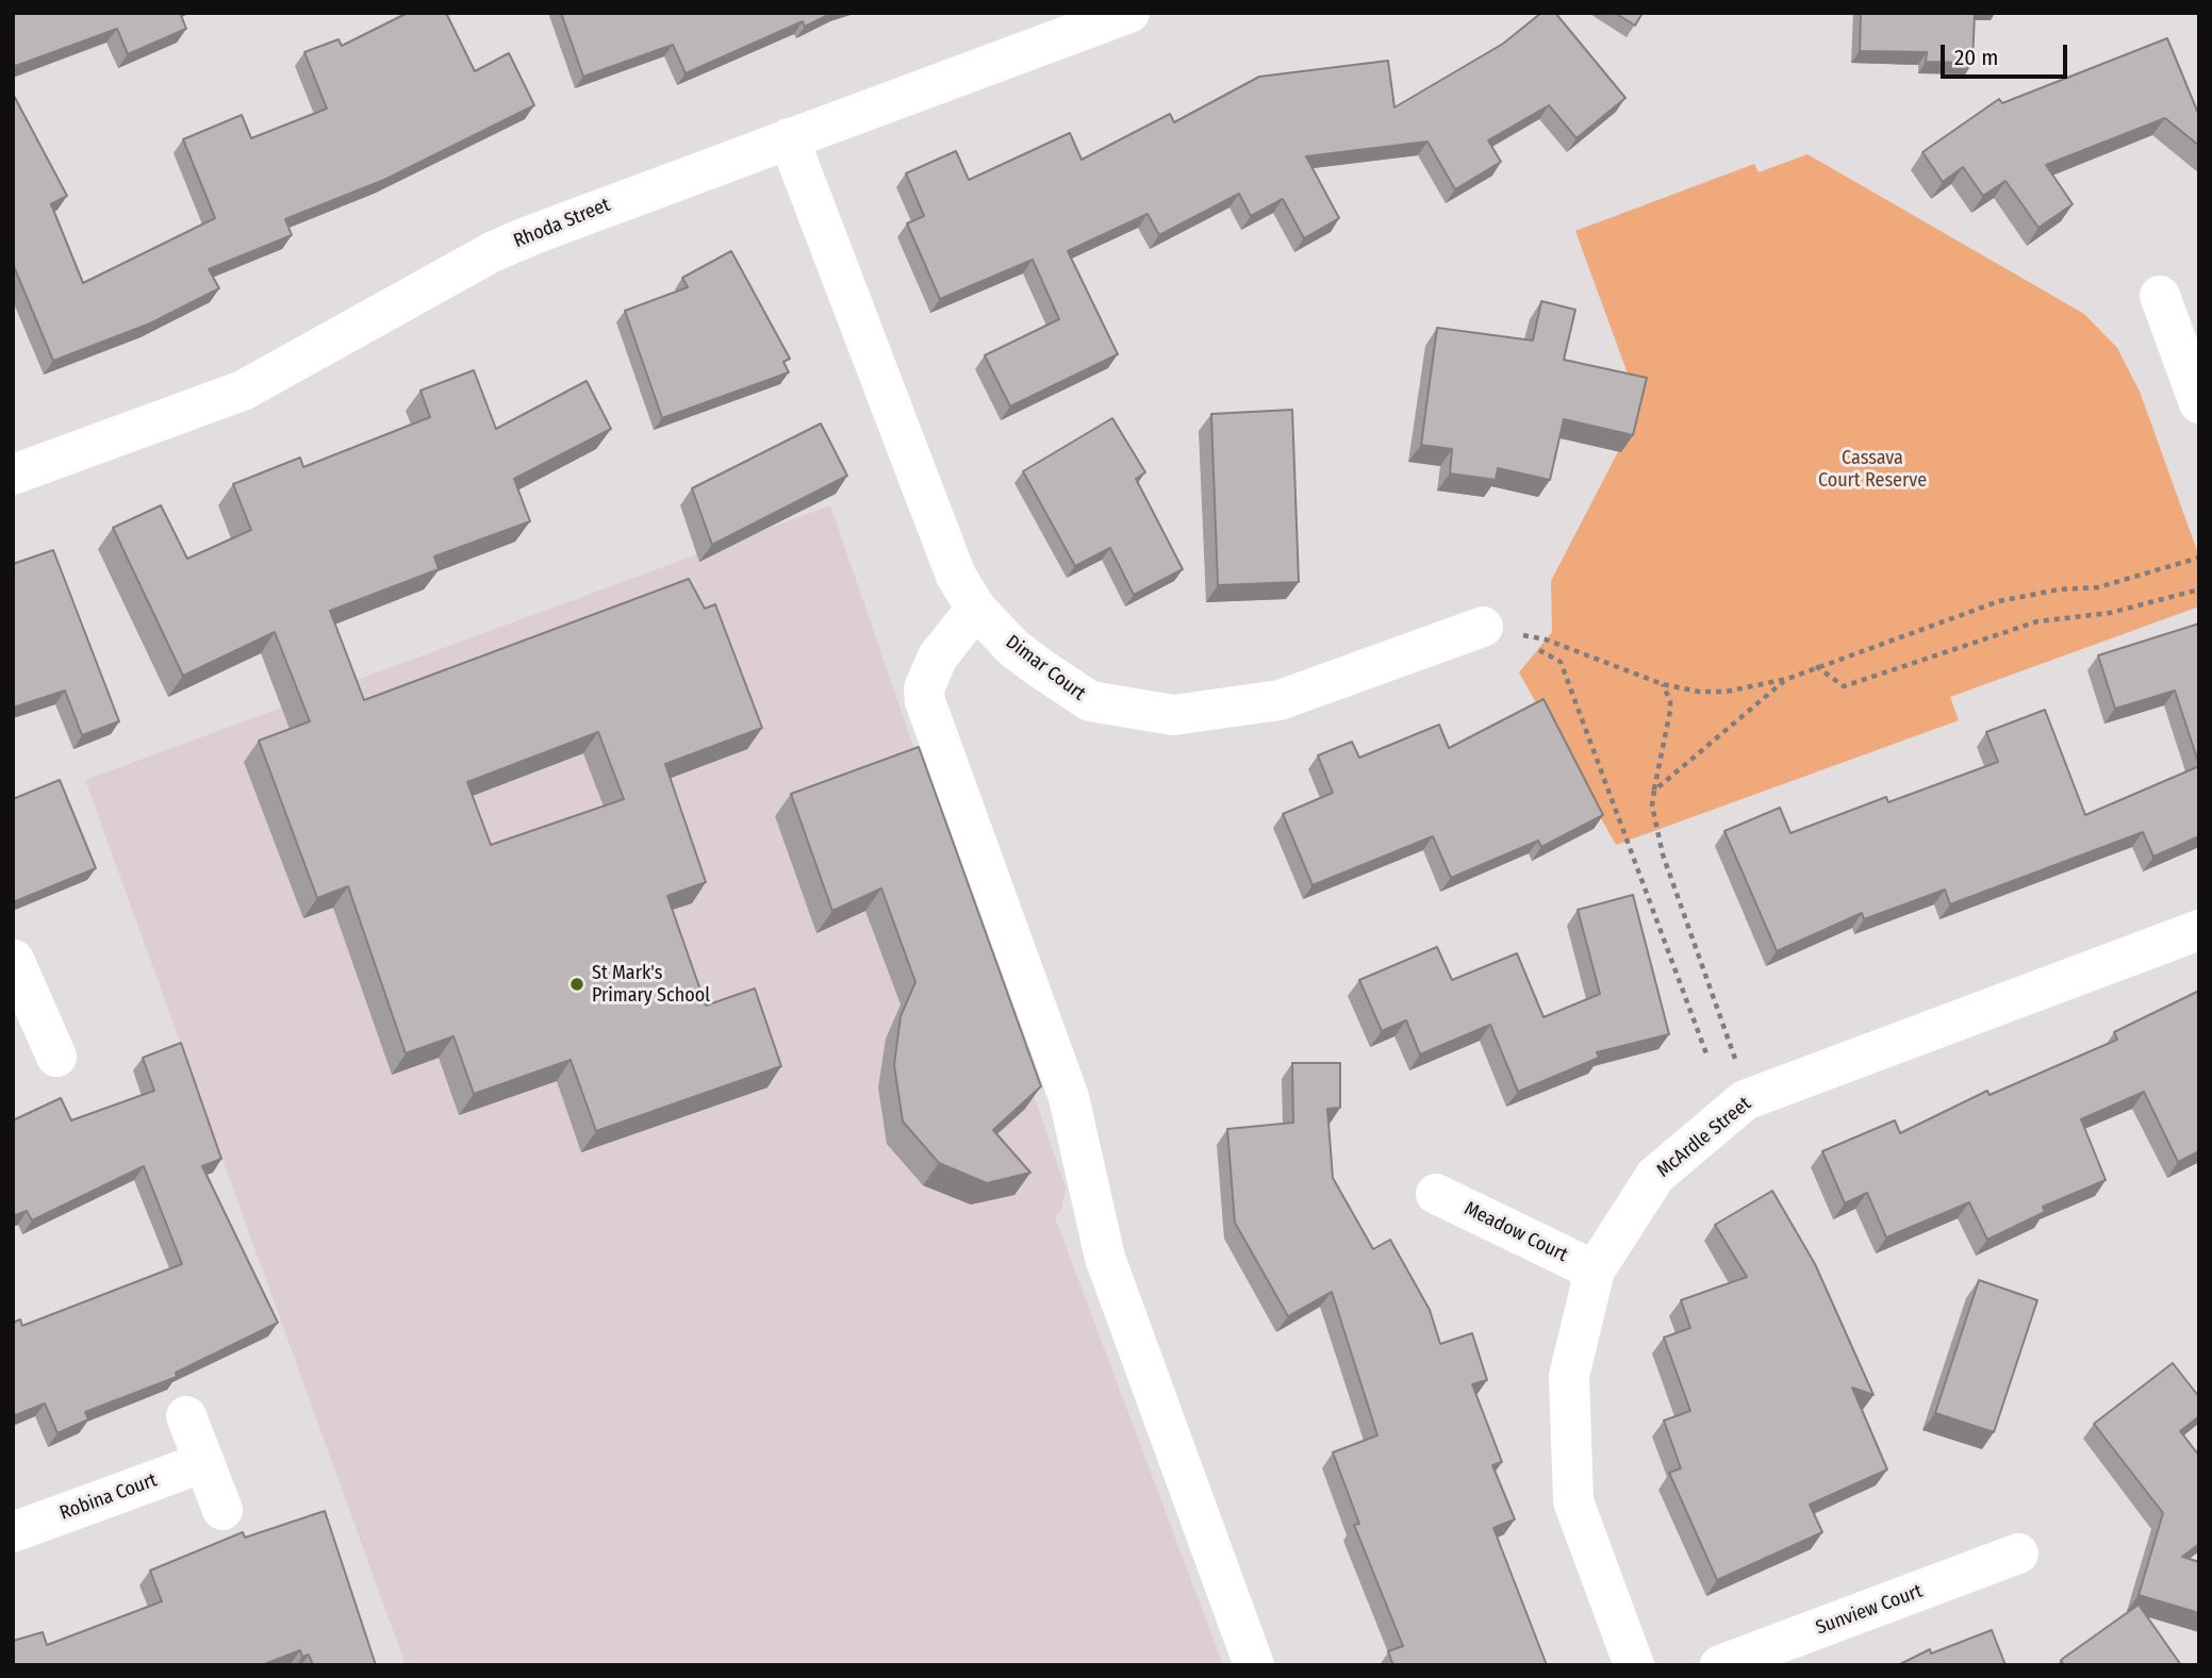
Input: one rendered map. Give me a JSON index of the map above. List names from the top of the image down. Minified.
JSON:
{"streets":{"street":["Rhoda Street","Dimar Court","McArdle Street","Meadow Court","Robina Court","Sunview Court"]},"crossings":[["Rhoda Street","Dimar Court"],["McArdle Street","Meadow Court"]],"parks":["Cassava Court Reserve"],"places":["St Mark's Primary School"],"scale_bar":"20 m"}
